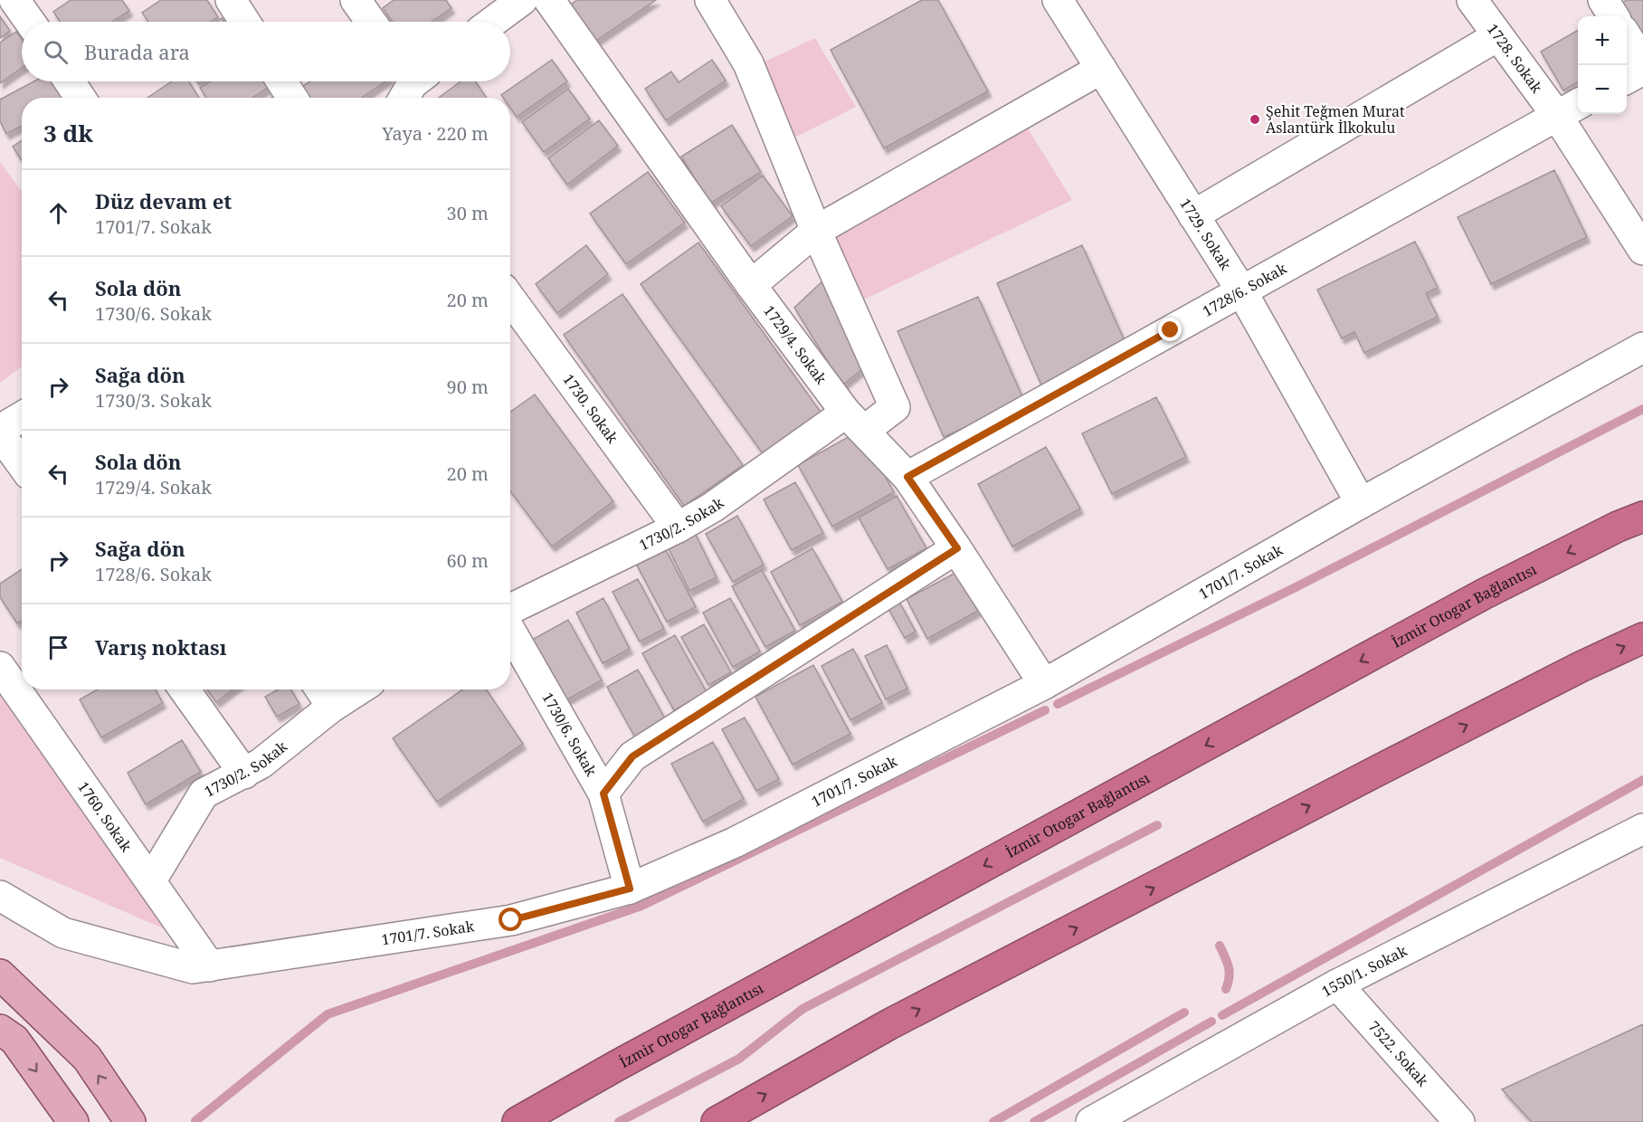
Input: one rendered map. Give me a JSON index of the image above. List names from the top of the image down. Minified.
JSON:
{"streets":{"highway":["İzmir Otogar Bağlantısı"],"street":["1728. Sokak","1729. Sokak","1728/6. Sokak","1729/4. Sokak","1730. Sokak","1730/2. Sokak","1701/7. Sokak","1730/6. Sokak","1760. Sokak","1550/1. Sokak","7522. Sokak"]},"crossings":[["1728. Sokak","1728/6. Sokak"],["1729. Sokak","1728/6. Sokak"],["1729. Sokak","1701/7. Sokak"],["1728/6. Sokak","1729/4. Sokak"],["1729/4. Sokak","1730/2. Sokak"],["1729/4. Sokak","1701/7. Sokak"],["1730. Sokak","1730/2. Sokak"],["1730/2. Sokak","1760. Sokak"],["1701/7. Sokak","1730/6. Sokak"],["1701/7. Sokak","1760. Sokak"],["1550/1. Sokak","7522. Sokak"]],"places":["Şehit Teğmen Murat Aslantürk İlkokulu"],"page":{"map_buttons":["+","−"],"search":"Burada ara","heading":["3 dk","Yaya · 220 m"],"list":[["Düz devam et","1701/7. Sokak","30 m"],["Sola dön","1730/6. Sokak","20 m"],["Sağa dön","1730/3. Sokak","90 m"],["Sola dön","1729/4. Sokak","20 m"],["Sağa dön","1728/6. Sokak","60 m"],"Varış noktası"]}}
